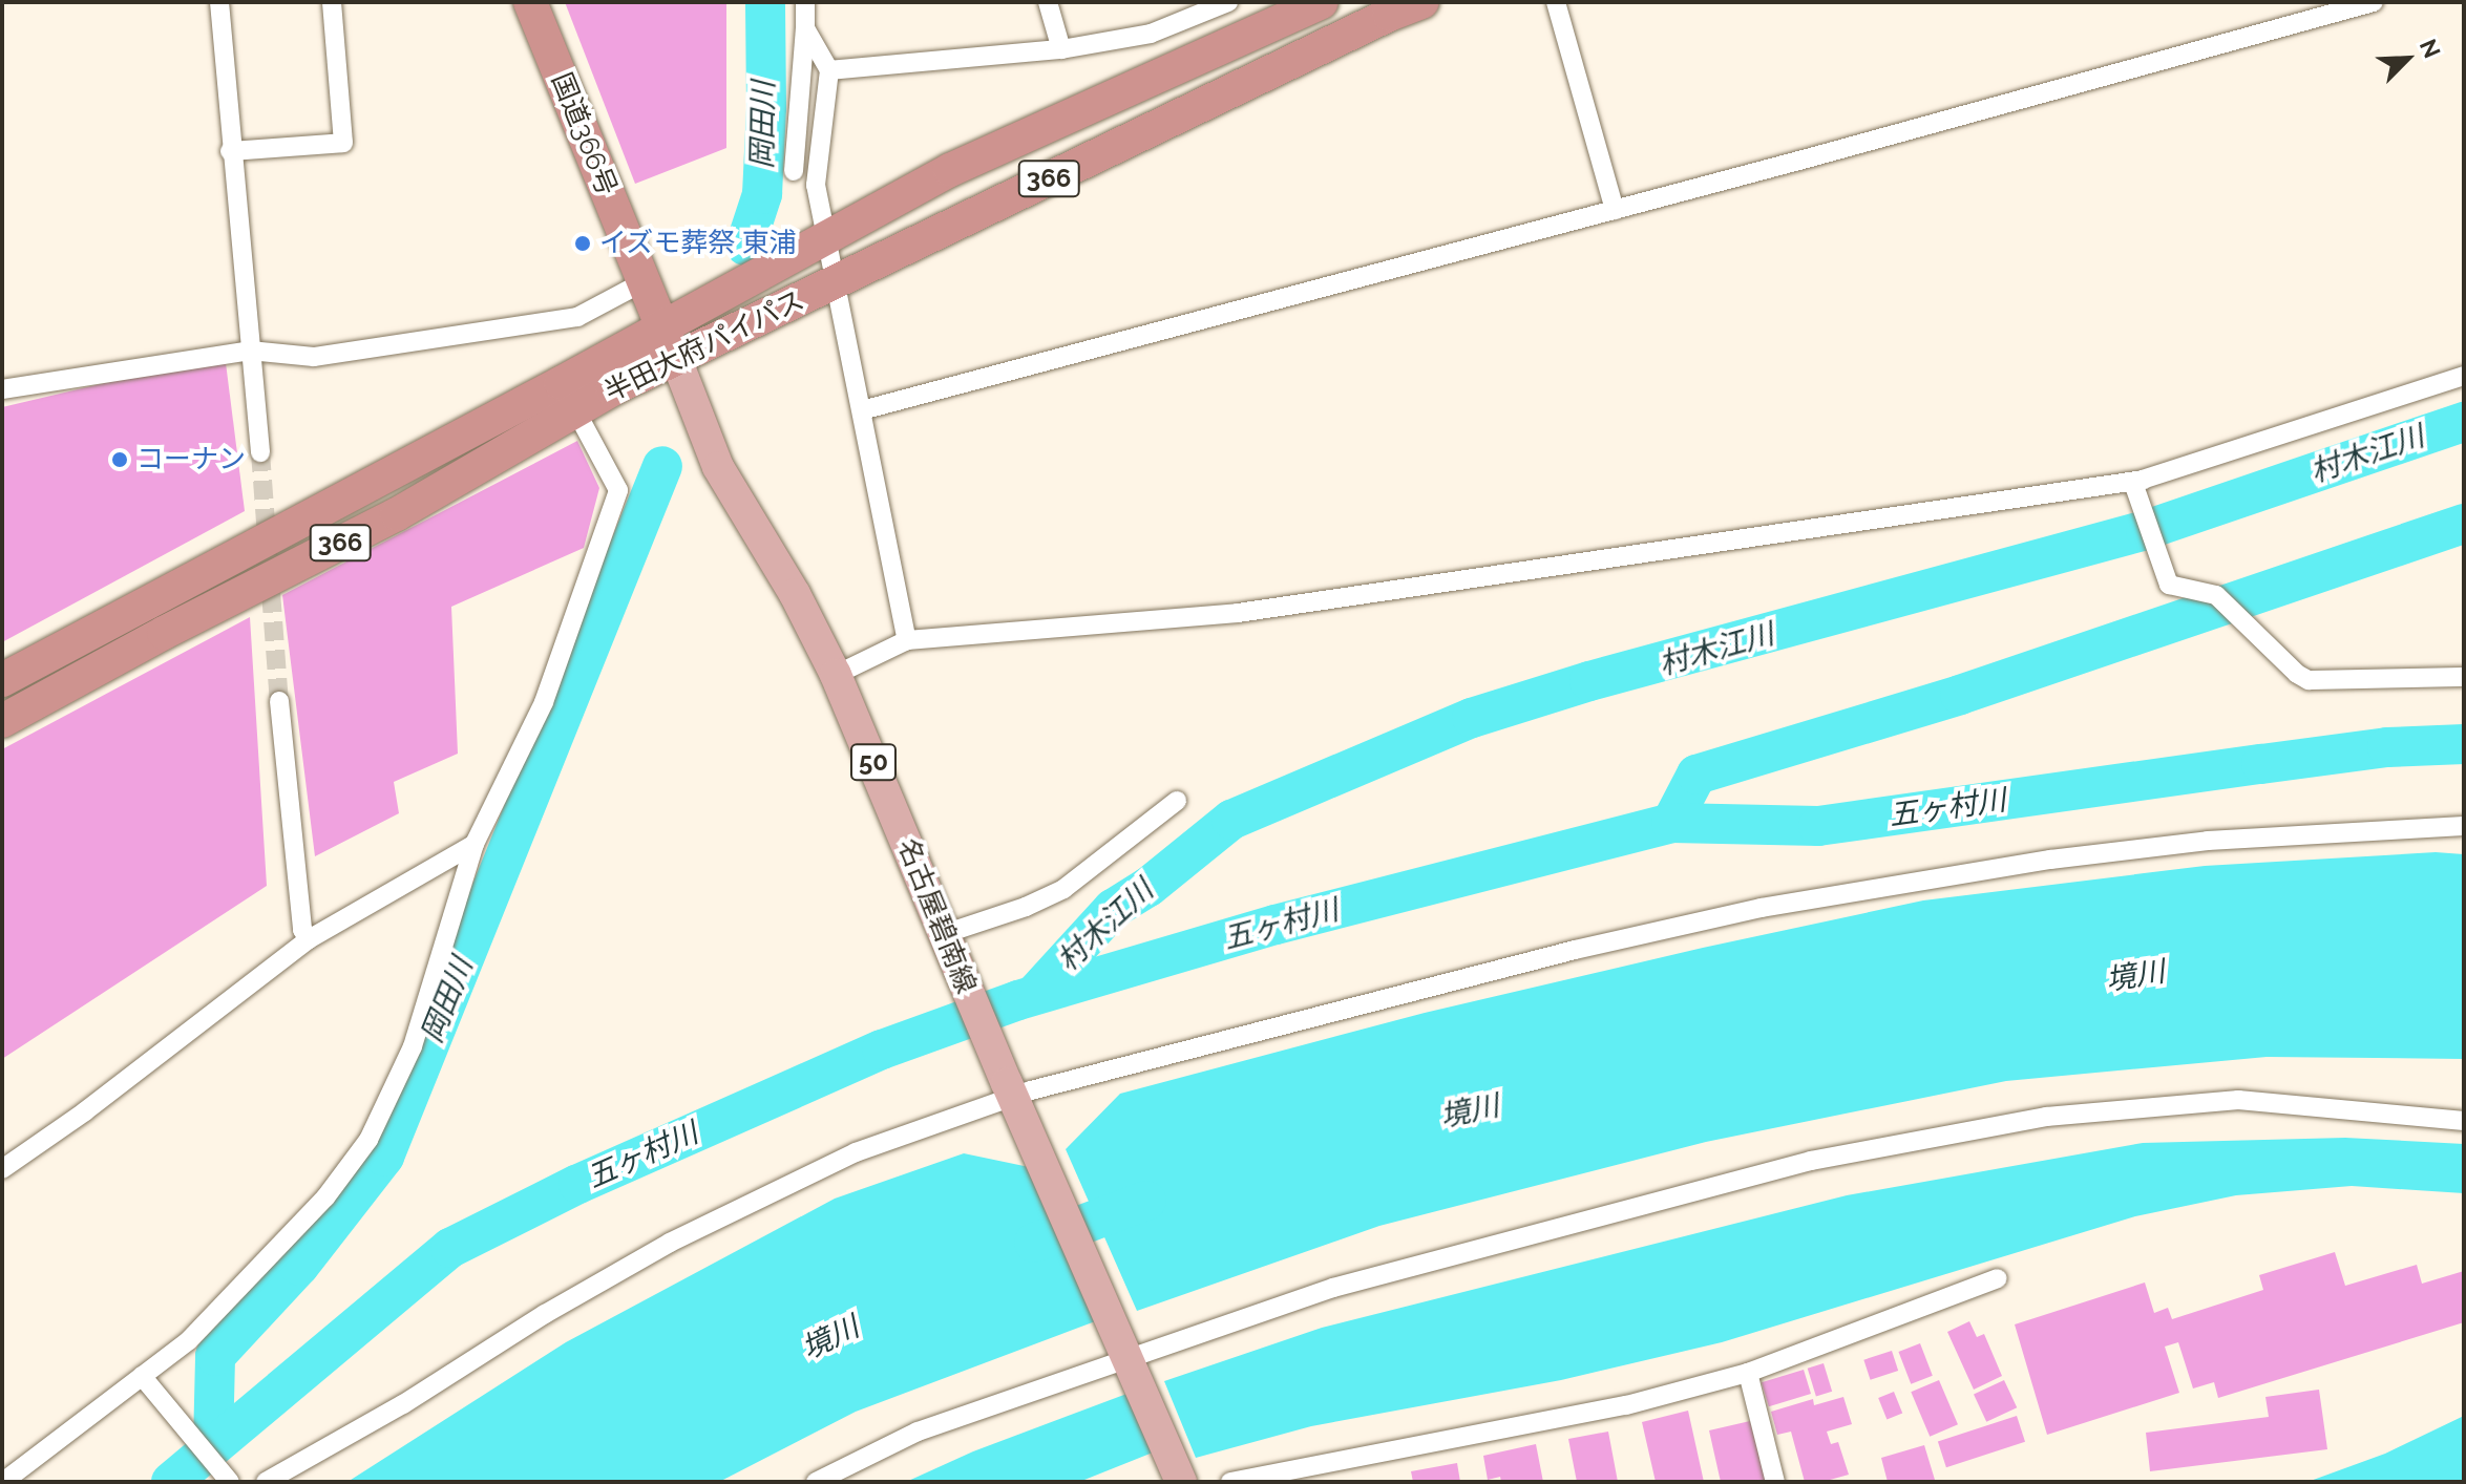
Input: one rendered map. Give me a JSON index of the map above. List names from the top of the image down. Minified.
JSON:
{"streets":{"highway":["国道366号","366","半田大府パイパス"],"main road":["50","名古屋碧南線"]},"crossings":[["国道366号","半田大府パイパス"],["国道366号","名古屋碧南線"],["半田大府パイパス","名古屋碧南線"]],"water":["岡田川","村木江川","五ヶ村川","境川"],"places":["イズモ葬祭 東浦","コーナン"],"north":"top right"}
